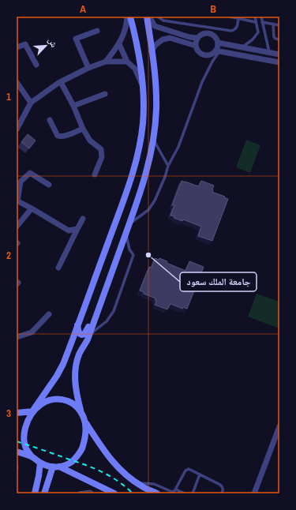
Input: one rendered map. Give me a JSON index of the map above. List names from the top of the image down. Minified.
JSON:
{"places":["جامعة الملك سعود"],"north":"top right","grid":{"columns":["A","B"],"rows":["1","2","3"]}}
